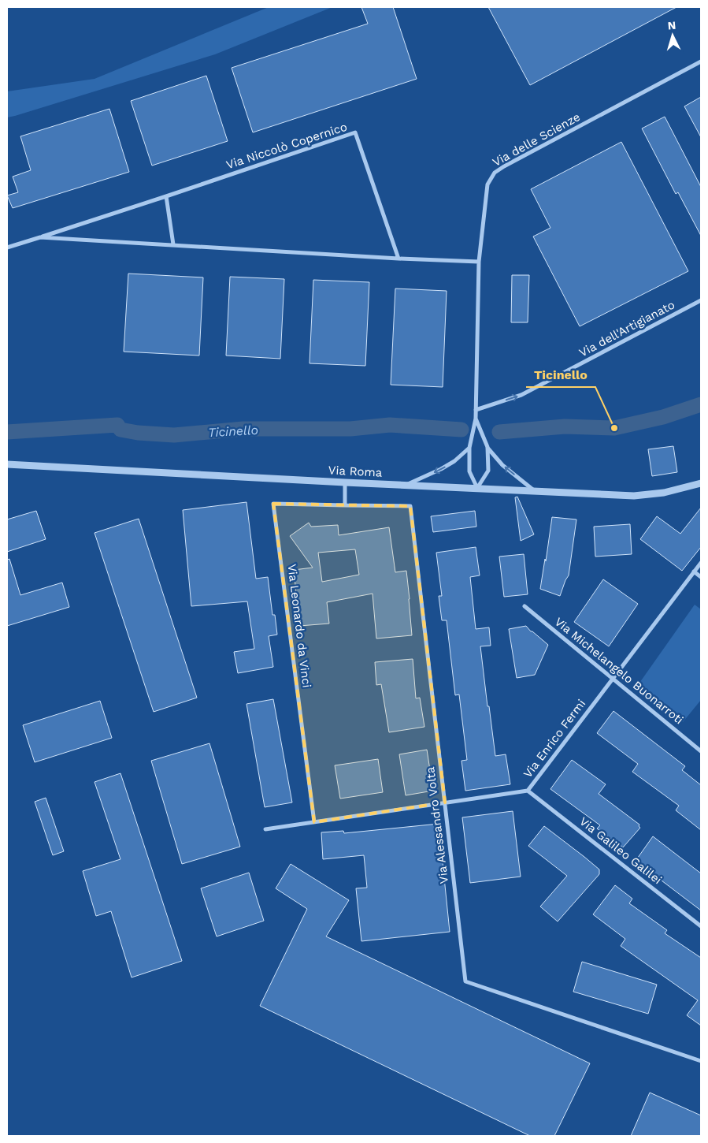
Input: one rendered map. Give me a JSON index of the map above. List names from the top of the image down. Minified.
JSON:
{"streets":{"street":["Via delle Scienze","Via Niccolò Copernico","Via dell'Artigianato","Via Roma","Via Leonardo da Vinci","Via Michelangelo Buonarroti","Via Enrico Fermi","Via Alessandro Volta","Via Galileo Galilei"]},"crossings":[["Via delle Scienze","Via Niccolò Copernico"],["Via delle Scienze","Via dell'Artigianato"],["Via delle Scienze","Via Roma"],["Via Leonardo da Vinci","Via Enrico Fermi"],["Via Leonardo da Vinci","Via Alessandro Volta"],["Via Michelangelo Buonarroti","Via Enrico Fermi"],["Via Enrico Fermi","Via Alessandro Volta"],["Via Enrico Fermi","Via Galileo Galilei"]],"one_way":["Via dell'Artigianato"],"water":["Ticinello"],"places":["Ticinello"],"north":"top"}
